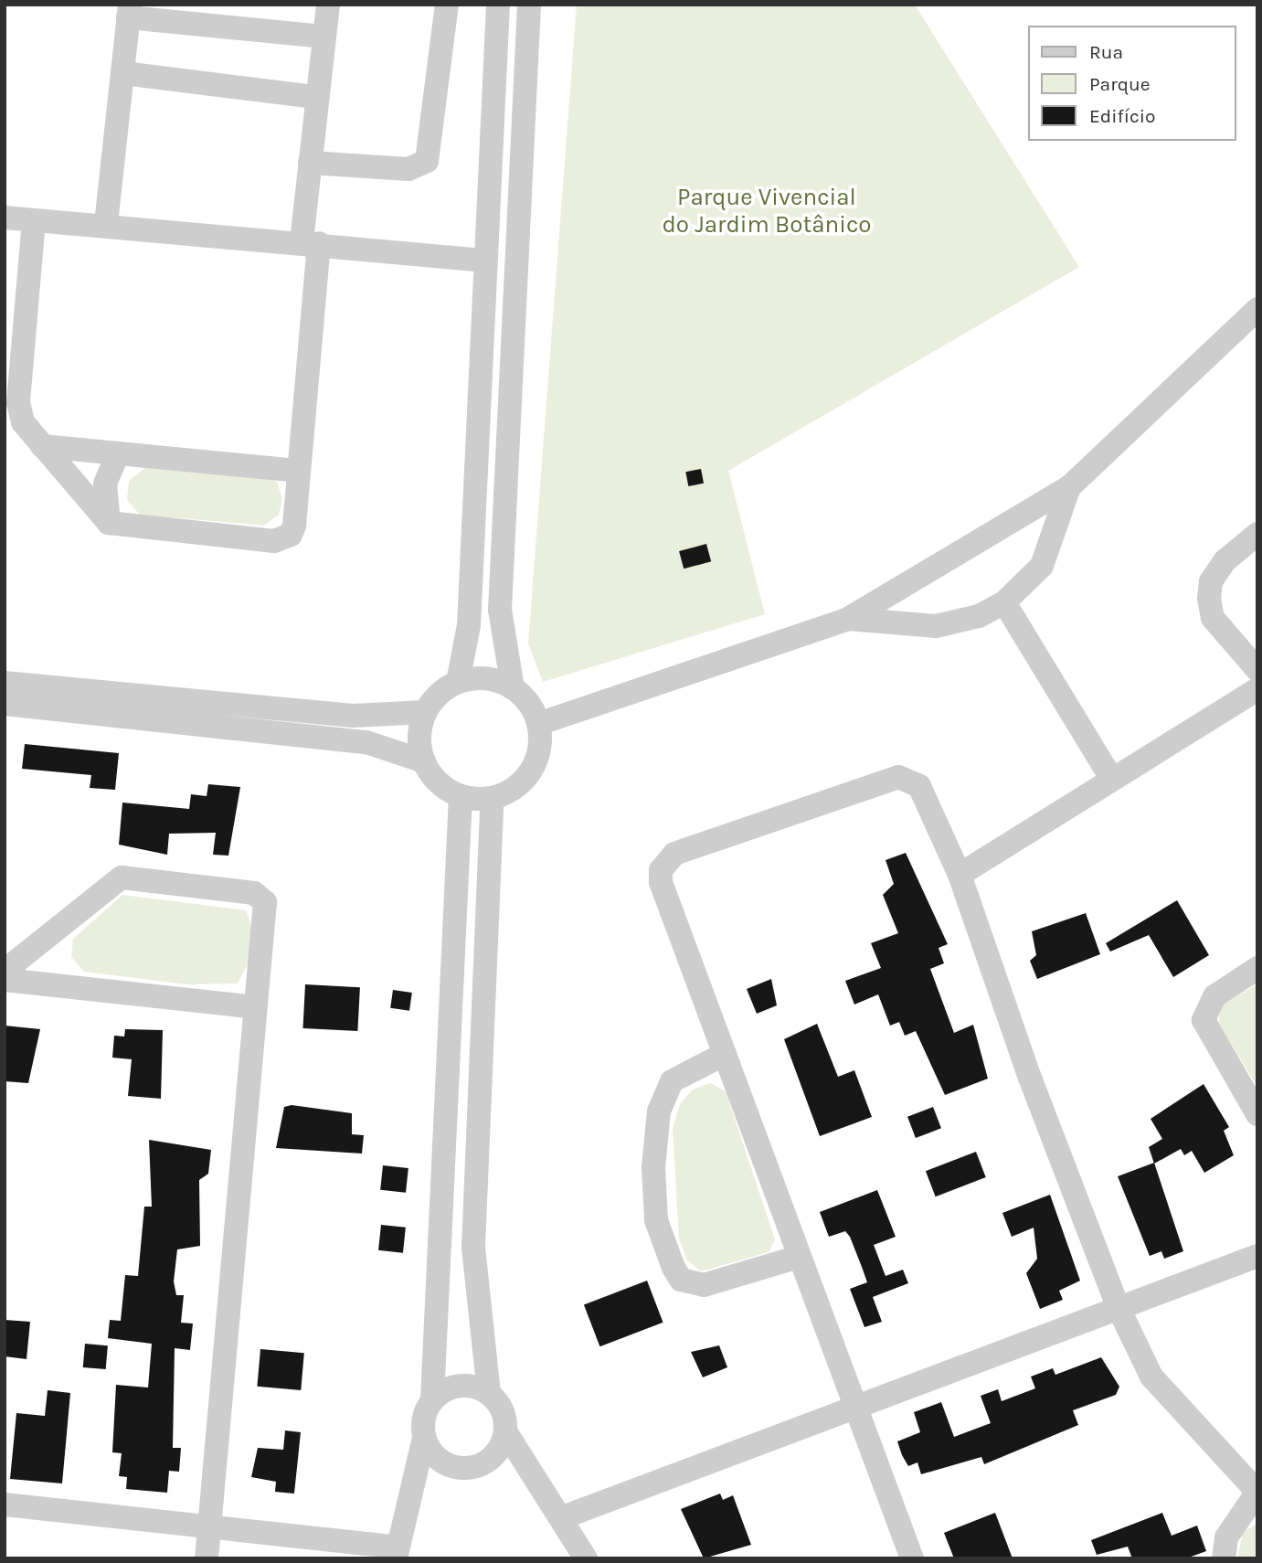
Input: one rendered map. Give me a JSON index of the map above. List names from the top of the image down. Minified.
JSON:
{"parks":["Parque Vivencial do Jardim Botânico"],"legend":["Rua","Parque","Edifício"]}
